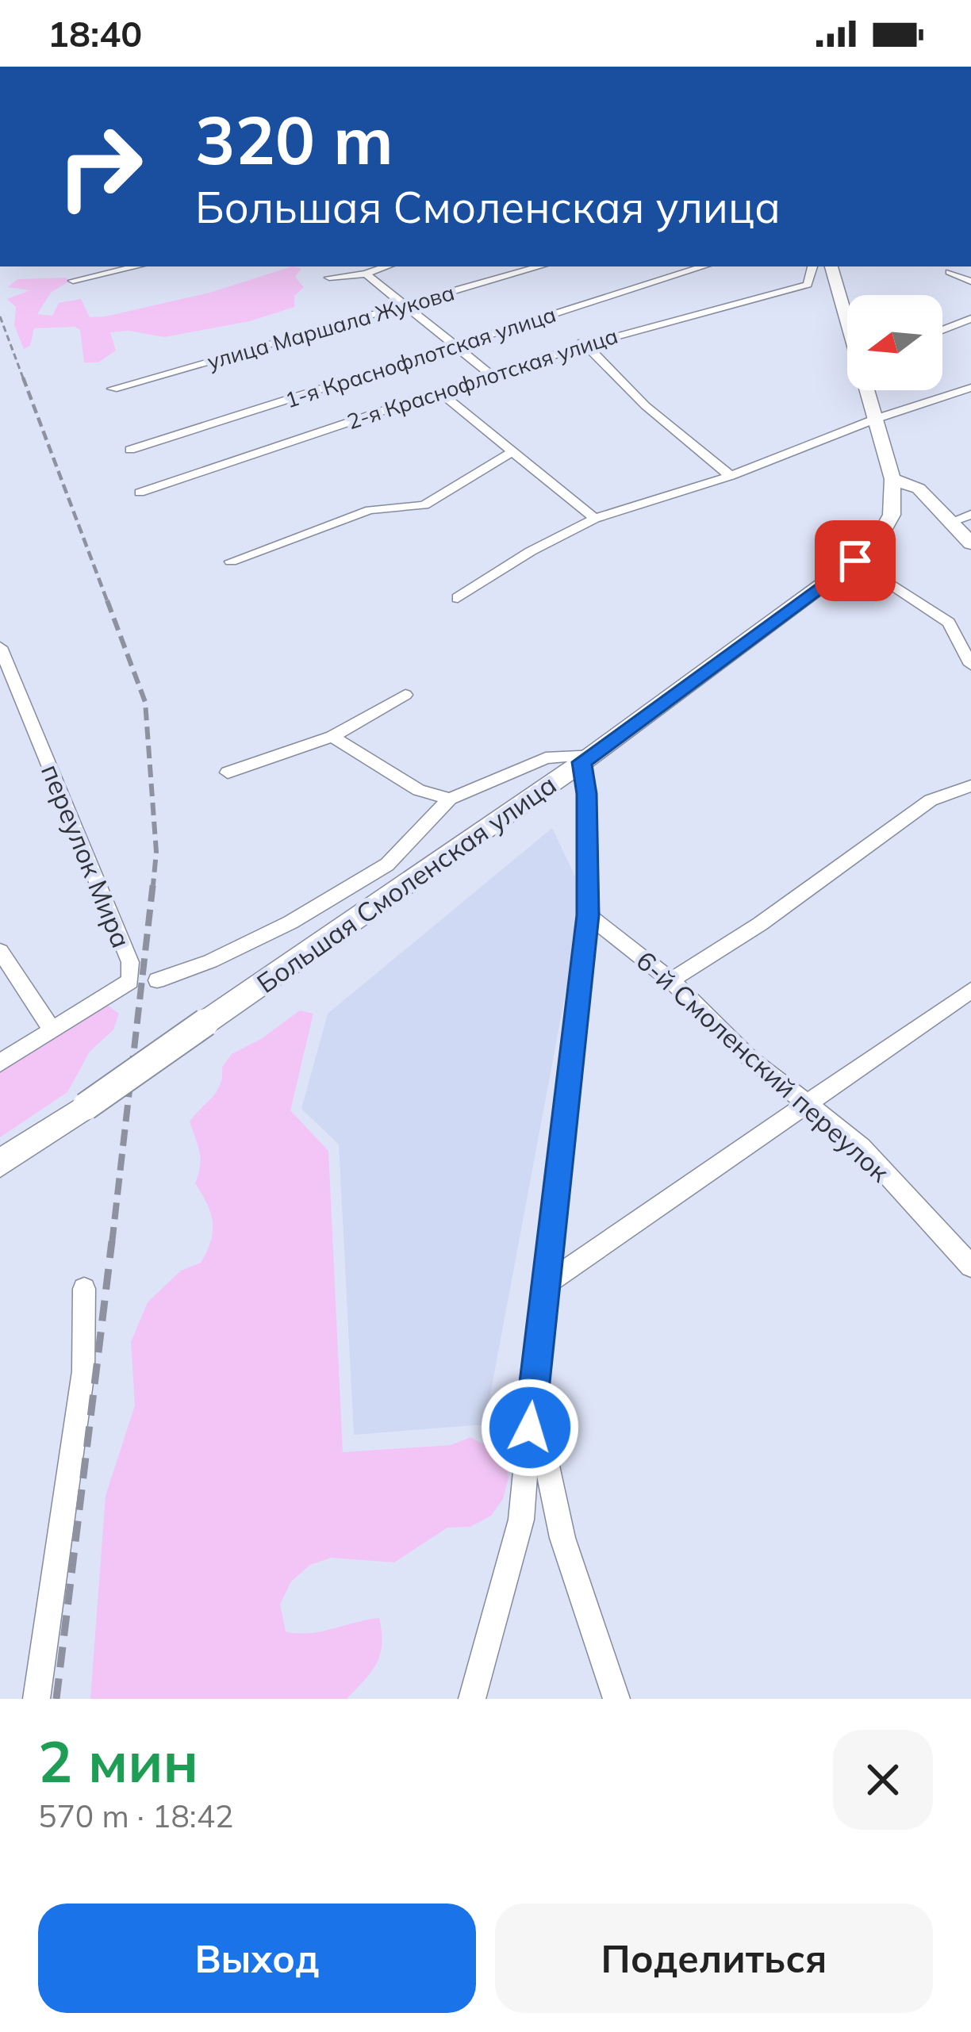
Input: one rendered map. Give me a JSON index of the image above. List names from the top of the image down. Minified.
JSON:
{"streets":{"main road":["Большая Смоленская улица"],"street":["улица Маршала Жукова","1-я Краснофлотская улица","2-я Краснофлотская улица","переулок Мира","6-й Смоленский переулок"]},"north":"left","page":{"status":"18:40","turn":["320 m","Большая Смоленская улица"],"heading":["2 мин","570 m · 18:42"],"buttons":["Выход","Поделиться"]}}
